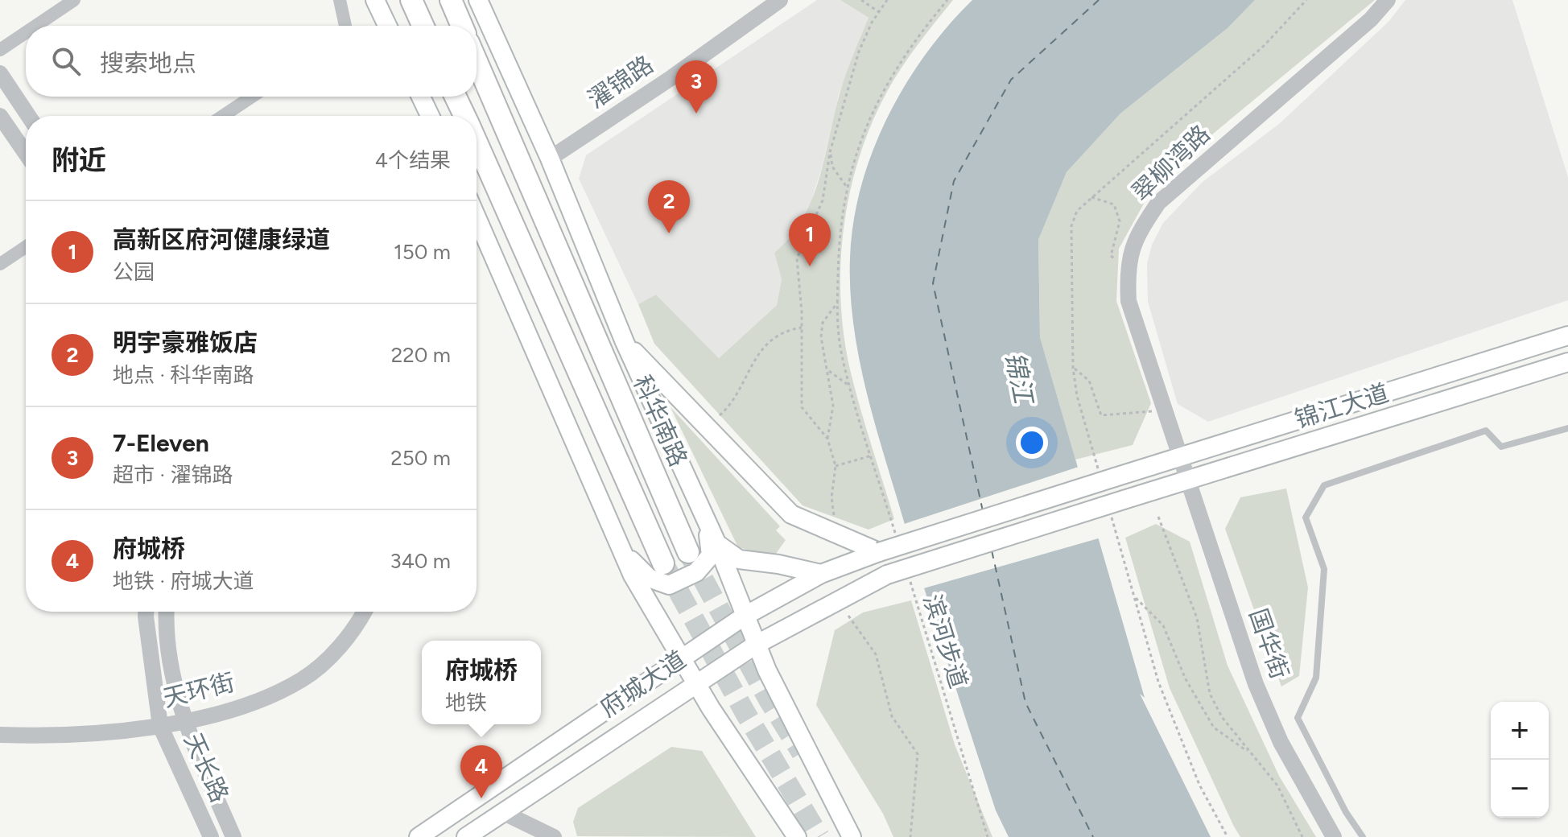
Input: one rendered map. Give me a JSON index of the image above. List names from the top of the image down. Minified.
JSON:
{"streets":{"highway":["科华南路"],"main road":["锦江大道","府城大道"],"street":["濯锦路","翠柳湾路","国华街","天环街","天长路"],"path":["滨河步道"]},"crossings":[["濯锦路","科华南路"],["翠柳湾路","锦江大道"],["翠柳湾路","国华街"],["锦江大道","国华街"],["锦江大道","府城大道"],["科华南路","府城大道"],["天环街","天长路"]],"water":["锦江"],"page":{"search":"搜索地点","pins":["3","2","1","4"],"heading":["附近","4个结果"],"list":[{"mark":"1","name":"高新区府河健康绿道","note":"公园","value":"150 m"},{"mark":"2","name":"明宇豪雅饭店","note":"地点 · 科华南路","value":"220 m"},{"mark":"3","name":"7-Eleven","note":"超市 · 濯锦路","value":"250 m"},{"mark":"4","name":"府城桥","note":"地铁 · 府城大道","value":"340 m"}],"popup":["府城桥","地铁"],"map_buttons":["+","−"]}}
